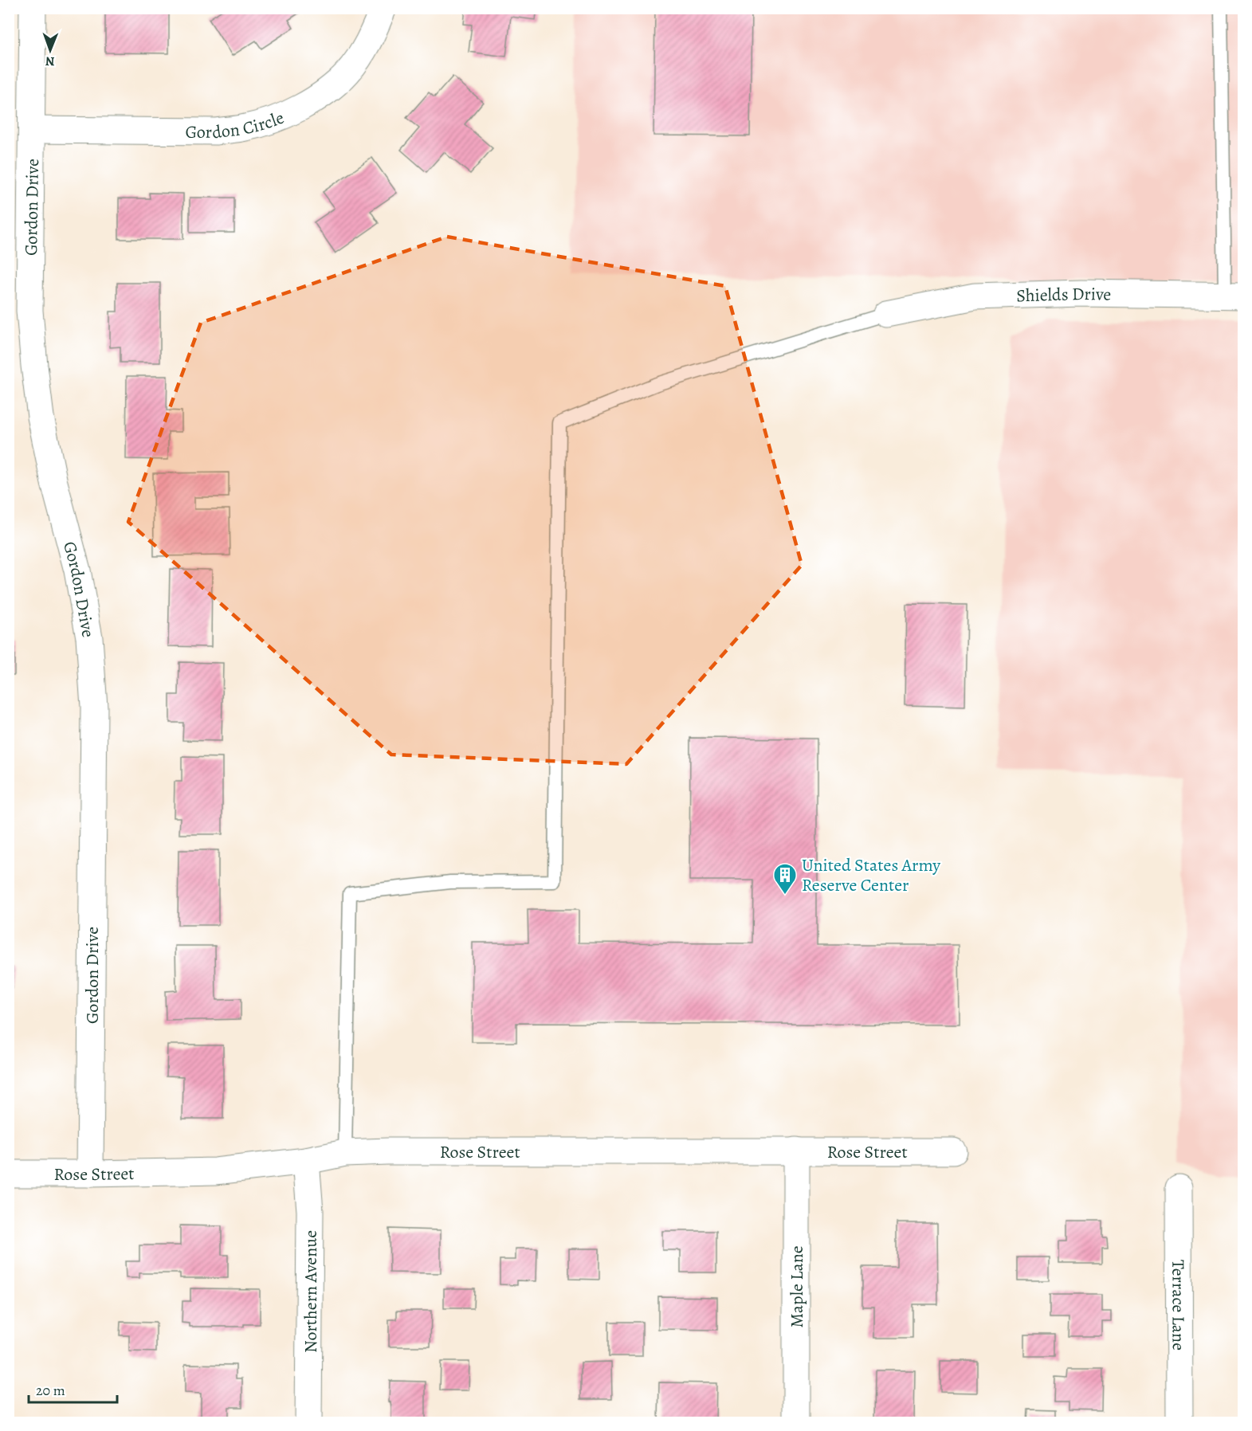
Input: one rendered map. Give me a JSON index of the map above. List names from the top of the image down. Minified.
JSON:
{"streets":{"street":["Gordon Circle","Gordon Drive","Shields Drive","Rose Street","Maple Lane","Northern Avenue","Terrace Lane"]},"crossings":[["Gordon Circle","Gordon Drive"],["Gordon Drive","Rose Street"],["Rose Street","Maple Lane"],["Rose Street","Northern Avenue"]],"places":{"building":["United States Army Reserve Center"]},"scale_bar":"20 m","north":"bottom"}
